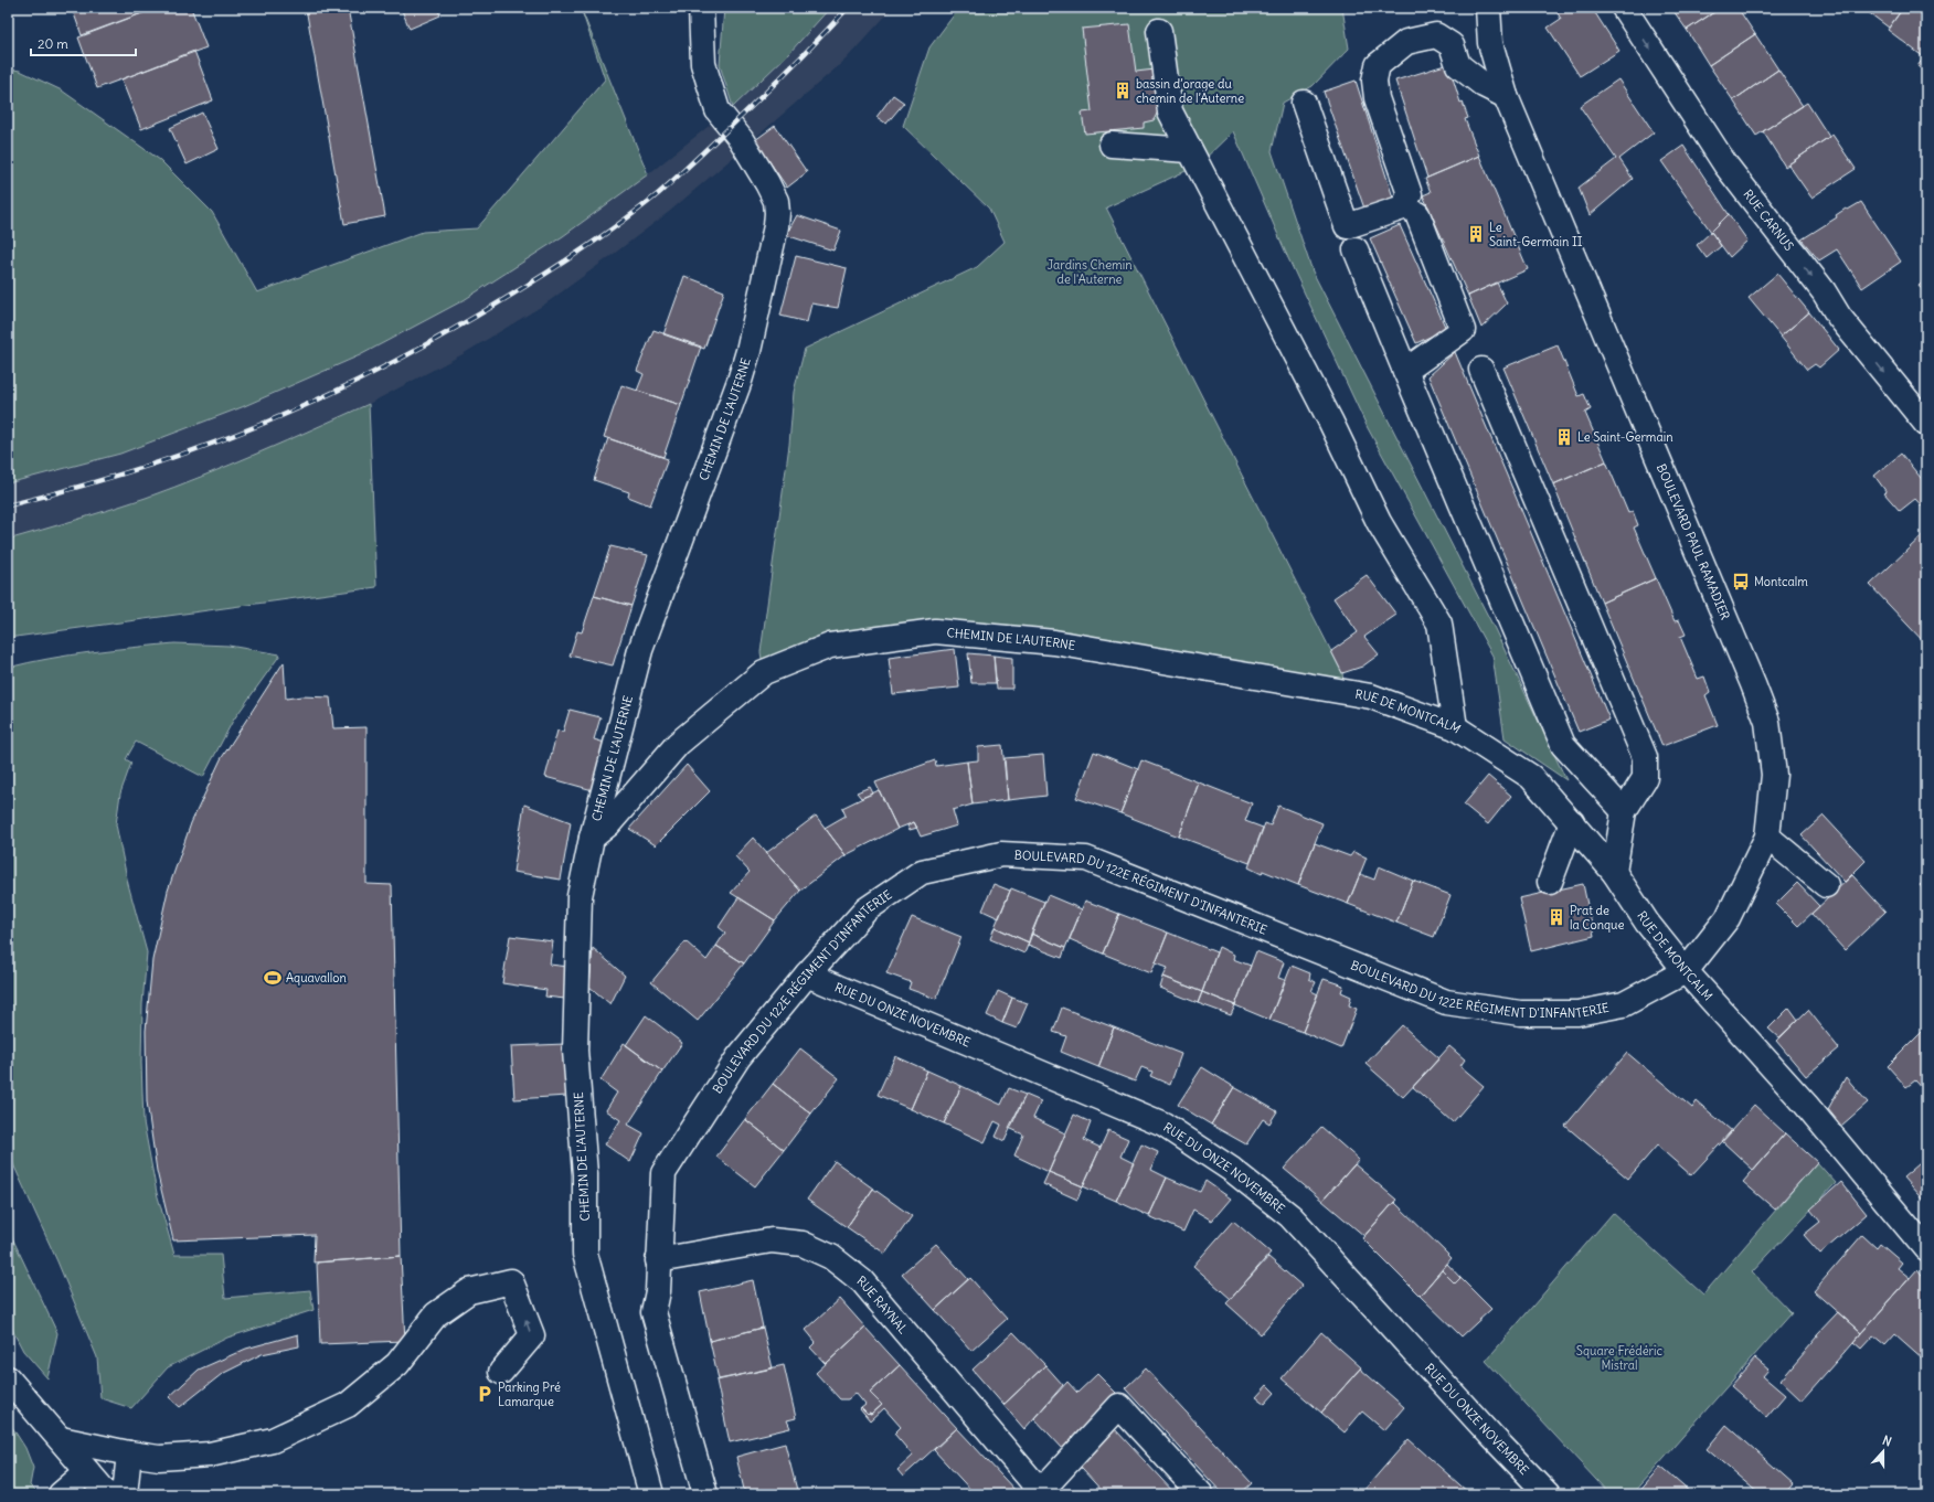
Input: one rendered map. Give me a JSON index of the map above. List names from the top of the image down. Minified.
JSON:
{"streets":{"street":["RUE CARNUS","CHEMIN DE L'AUTERNE","BOULEVARD PAUL RAMADIER","RUE DE MONTCALM","BOULEVARD DU 122E RÉGIMENT D'INFANTERIE","RUE DU ONZE NOVEMBRE","RUE RAYNAL"]},"crossings":[["CHEMIN DE L'AUTERNE","RUE DE MONTCALM"],["BOULEVARD PAUL RAMADIER","RUE DE MONTCALM"],["BOULEVARD PAUL RAMADIER","BOULEVARD DU 122E RÉGIMENT D'INFANTERIE"],["RUE DE MONTCALM","BOULEVARD DU 122E RÉGIMENT D'INFANTERIE"],["BOULEVARD DU 122E RÉGIMENT D'INFANTERIE","RUE DU ONZE NOVEMBRE"],["BOULEVARD DU 122E RÉGIMENT D'INFANTERIE","RUE RAYNAL"]],"one_way":["RUE CARNUS"],"parks":["Jardins Chemin de l'Auterne","Square Frédéric Mistral"],"places":{"building":["bassin d’orage du chemin de l’Auterne","Le Saint-Germain II","Le Saint-Germain","Prat de la Conque"],"bus stop":["Montcalm"],"sports":["Aquavallon"],"parking":["Parking Pré Lamarque"]},"scale_bar":"20 m","north":"top"}
